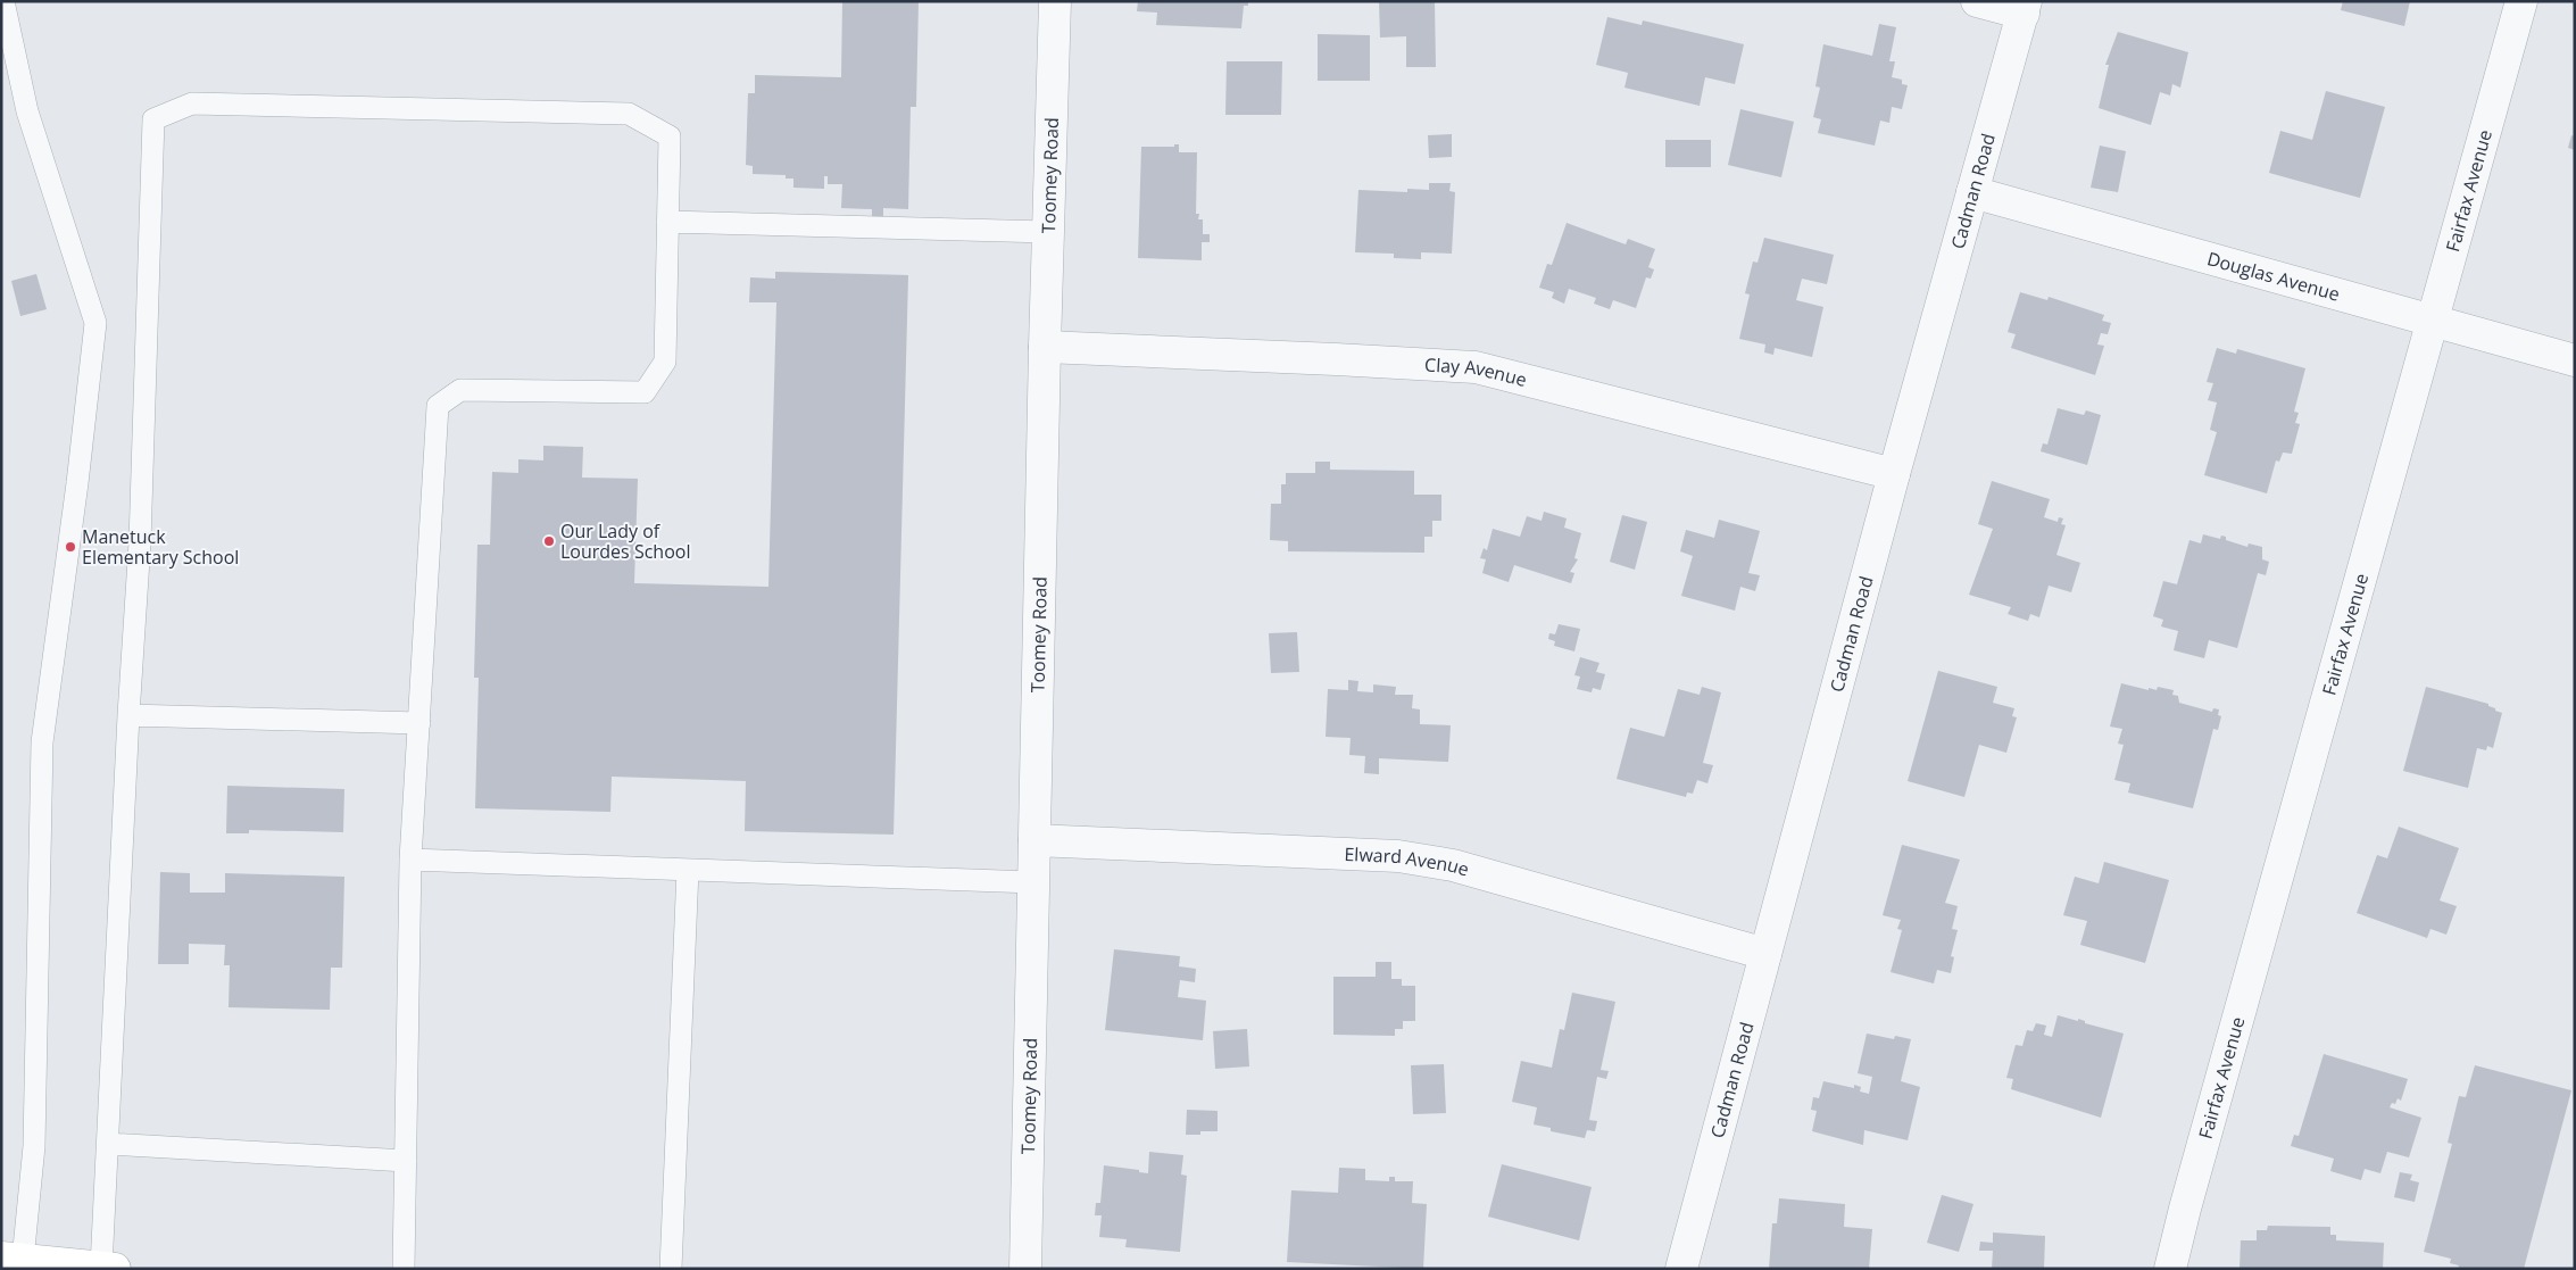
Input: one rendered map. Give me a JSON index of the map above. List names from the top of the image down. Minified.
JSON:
{"streets":{"street":["Toomey Road","Cadman Road","Fairfax Avenue","Douglas Avenue","Clay Avenue","Elward Avenue"]},"crossings":[["Toomey Road","Clay Avenue"],["Toomey Road","Elward Avenue"],["Cadman Road","Douglas Avenue"],["Cadman Road","Clay Avenue"],["Cadman Road","Elward Avenue"],["Fairfax Avenue","Douglas Avenue"]],"places":["Our Lady of Lourdes School","Manetuck Elementary School"]}
